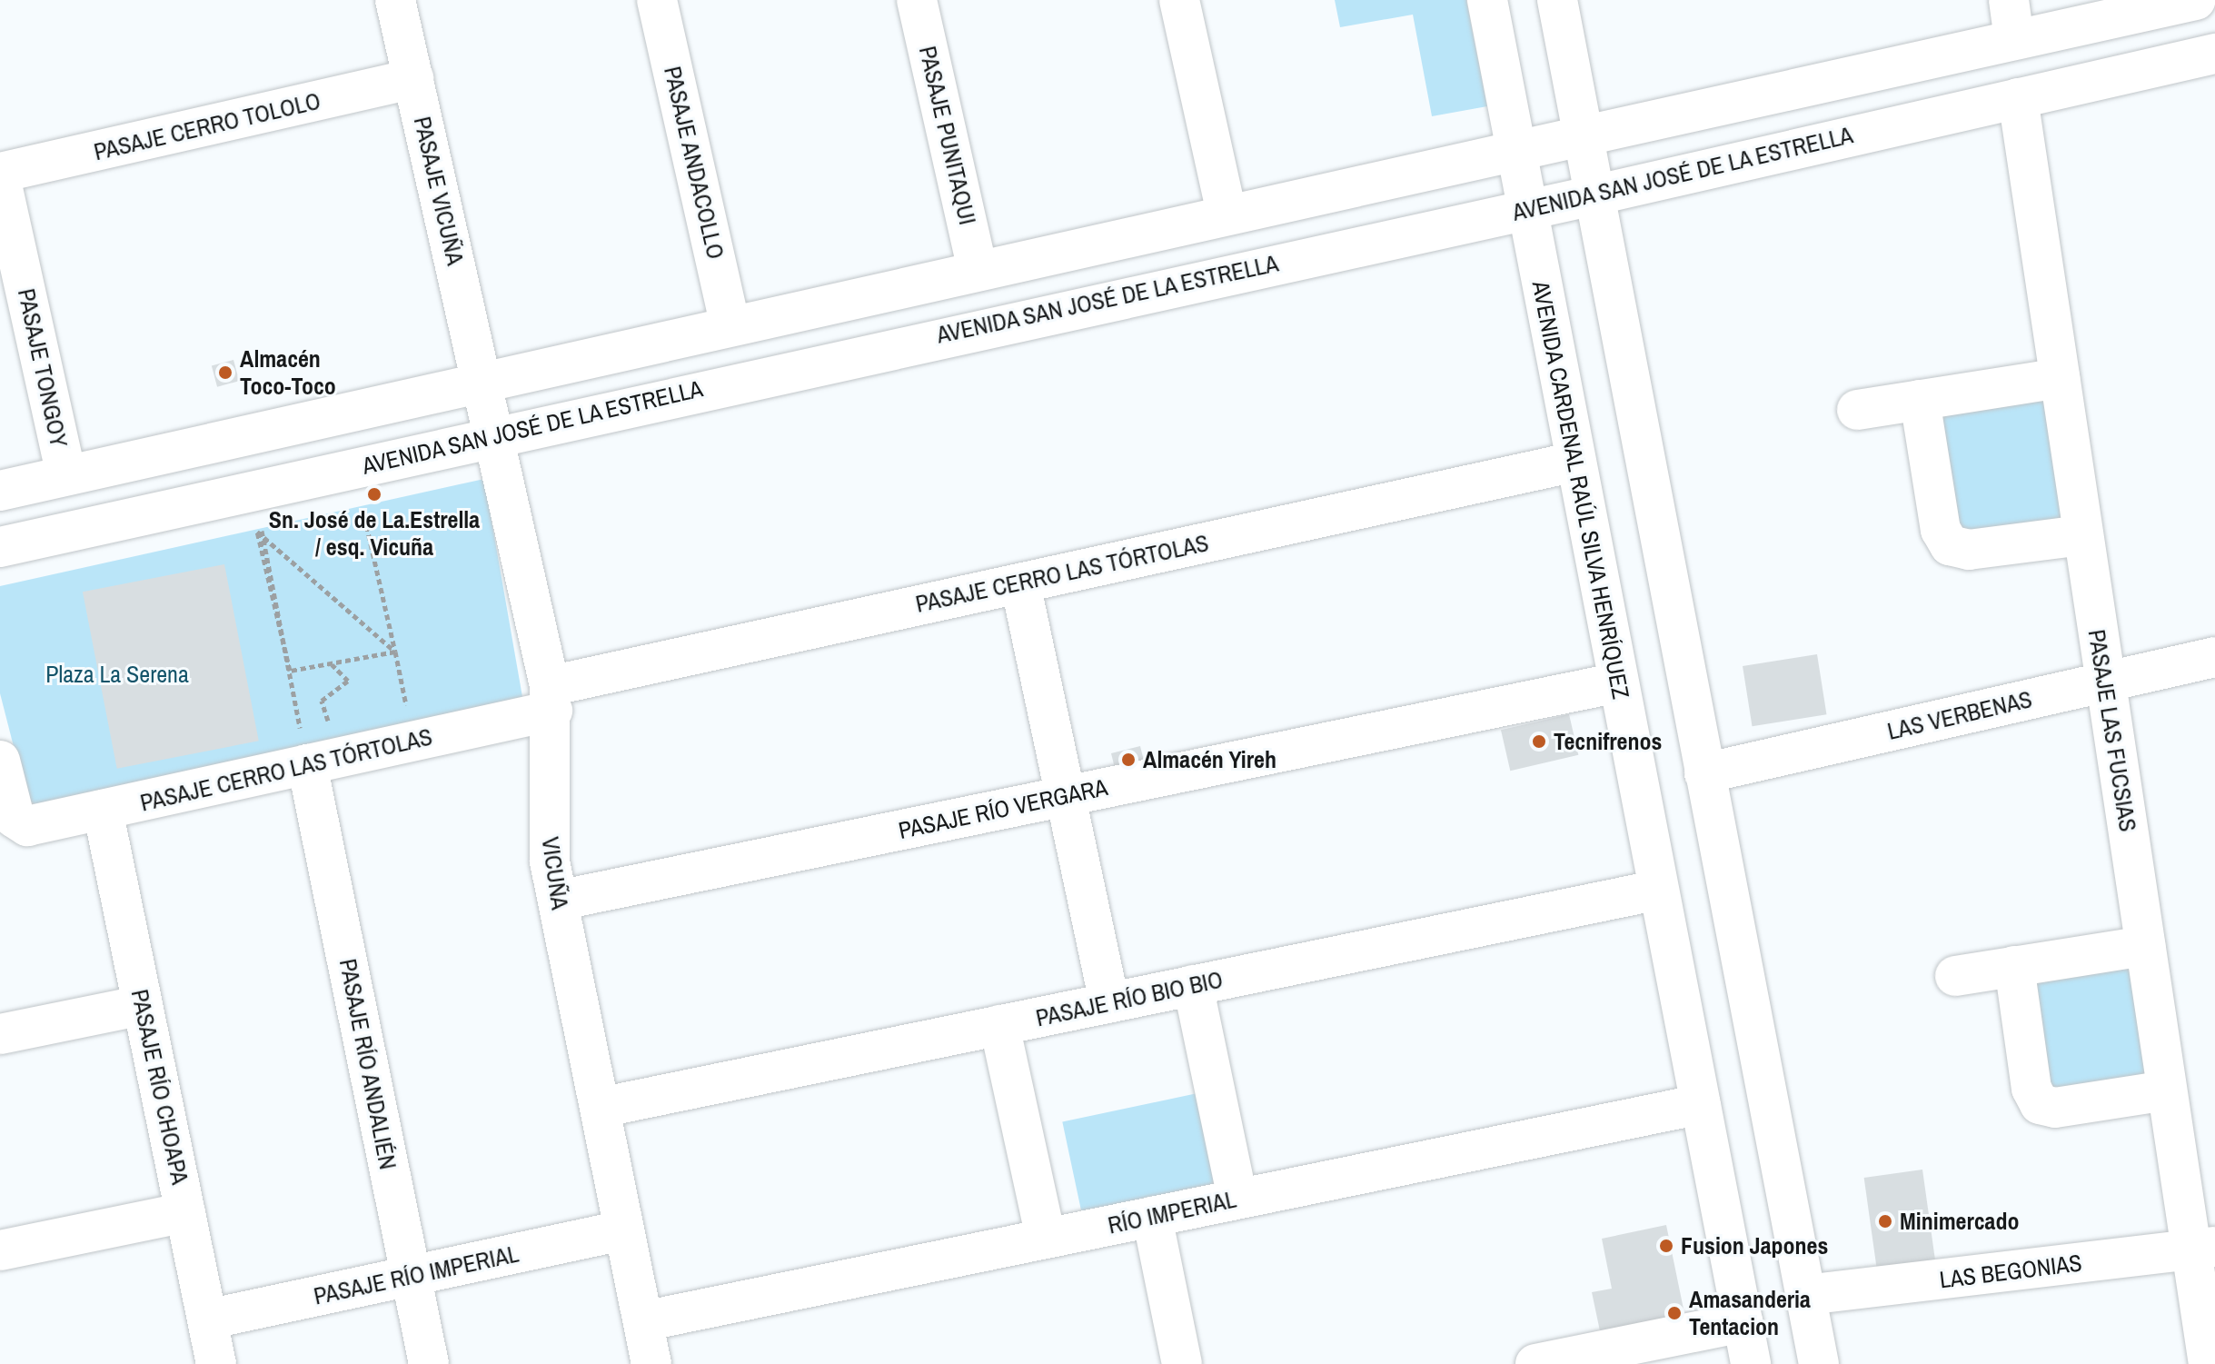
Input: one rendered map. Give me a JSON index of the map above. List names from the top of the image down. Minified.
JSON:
{"streets":{"street":["PASAJE CERRO TOLOLO","PASAJE PUNITAQUI","PASAJE ANDACOLLO","AVENIDA SAN JOSÉ DE LA ESTRELLA","PASAJE VICUÑA","PASAJE TONGOY","AVENIDA CARDENAL RAÚL SILVA HENRÍQUEZ","PASAJE CERRO LAS TÓRTOLAS","LAS VERBENAS","PASAJE LAS FUCSIAS","PASAJE RÍO VERGARA","VICUÑA","PASAJE RÍO BIO BIO","PASAJE RÍO ANDALIÉN","PASAJE RÍO CHOAPA","RÍO IMPERIAL","LAS BEGONIAS","PASAJE RÍO IMPERIAL"]},"crossings":[["PASAJE CERRO TOLOLO","PASAJE VICUÑA"],["PASAJE CERRO TOLOLO","PASAJE TONGOY"],["AVENIDA SAN JOSÉ DE LA ESTRELLA","AVENIDA CARDENAL RAÚL SILVA HENRÍQUEZ"],["AVENIDA SAN JOSÉ DE LA ESTRELLA","PASAJE LAS FUCSIAS"],["AVENIDA SAN JOSÉ DE LA ESTRELLA","VICUÑA"],["PASAJE VICUÑA","VICUÑA"],["AVENIDA CARDENAL RAÚL SILVA HENRÍQUEZ","PASAJE CERRO LAS TÓRTOLAS"],["AVENIDA CARDENAL RAÚL SILVA HENRÍQUEZ","PASAJE RÍO VERGARA"],["AVENIDA CARDENAL RAÚL SILVA HENRÍQUEZ","PASAJE RÍO BIO BIO"],["AVENIDA CARDENAL RAÚL SILVA HENRÍQUEZ","RÍO IMPERIAL"],["PASAJE CERRO LAS TÓRTOLAS","VICUÑA"],["PASAJE CERRO LAS TÓRTOLAS","PASAJE RÍO ANDALIÉN"],["PASAJE CERRO LAS TÓRTOLAS","PASAJE RÍO CHOAPA"],["LAS VERBENAS","PASAJE LAS FUCSIAS"],["PASAJE LAS FUCSIAS","LAS BEGONIAS"],["PASAJE RÍO VERGARA","VICUÑA"],["VICUÑA","PASAJE RÍO BIO BIO"],["VICUÑA","RÍO IMPERIAL"],["VICUÑA","PASAJE RÍO IMPERIAL"],["PASAJE RÍO ANDALIÉN","PASAJE RÍO IMPERIAL"],["PASAJE RÍO CHOAPA","PASAJE RÍO IMPERIAL"]],"parks":["Plaza La Serena"],"places":["Almacén Toco-Toco","Sn. José de La.Estrella / esq. Vicuña","Tecnifrenos","Almacén Yireh","Minimercado","Fusion Japones","Amasanderia Tentacion"]}
